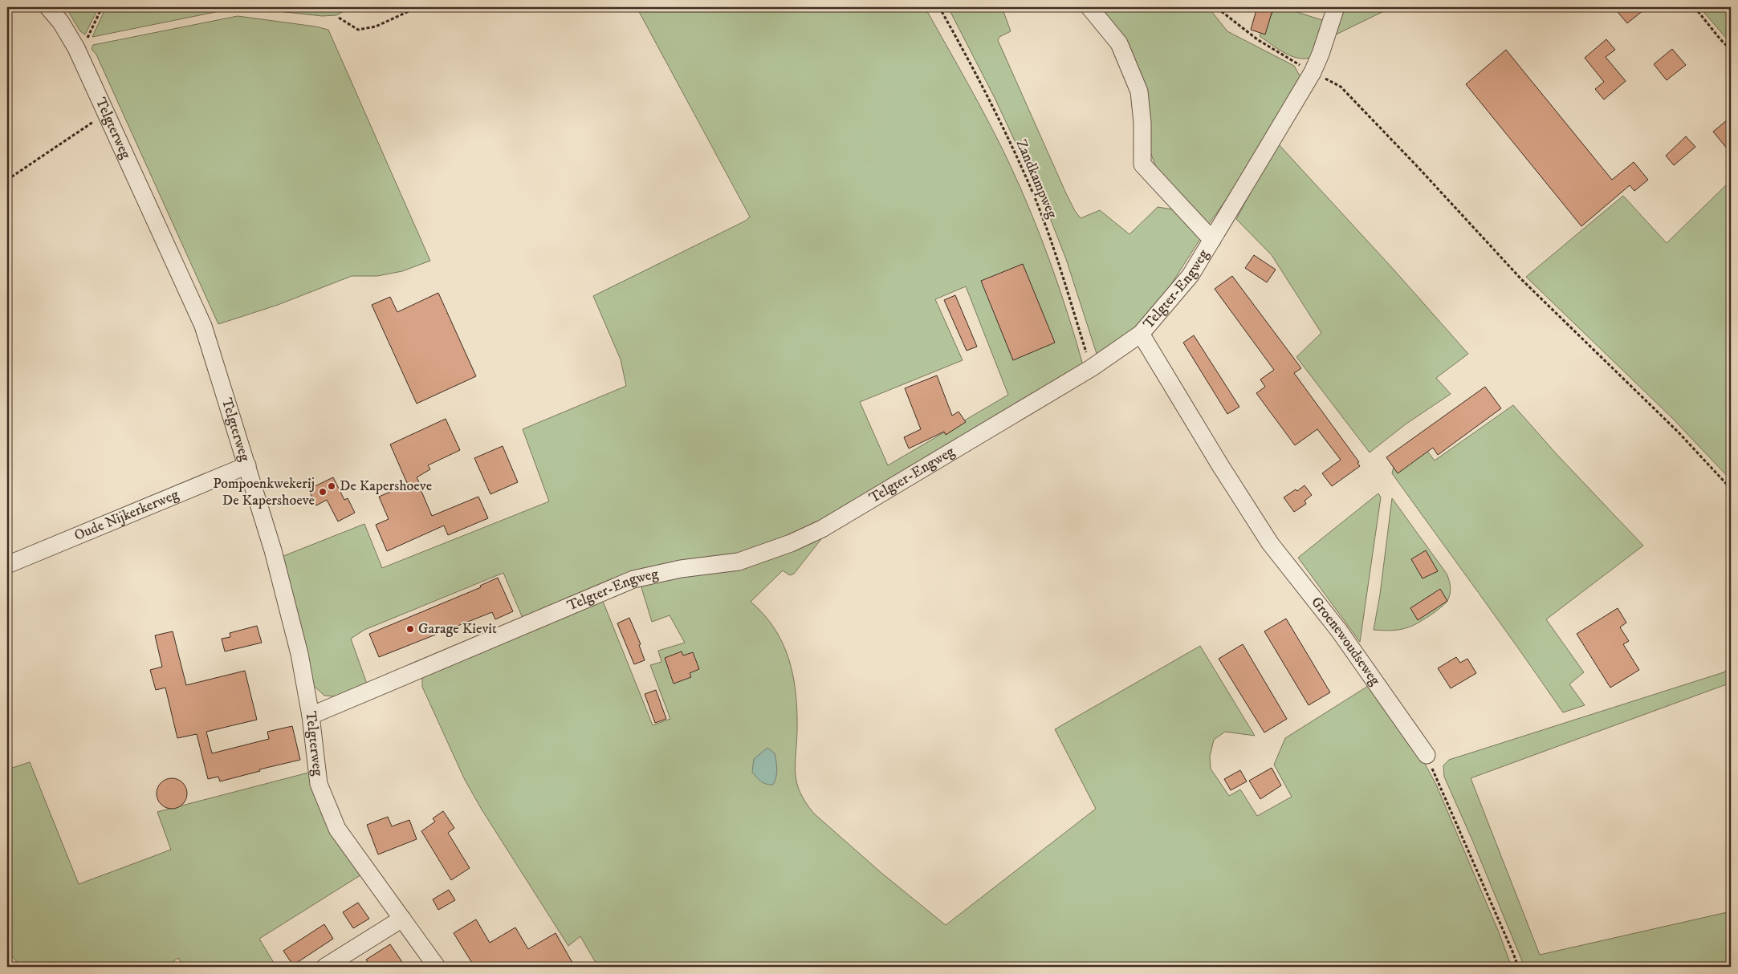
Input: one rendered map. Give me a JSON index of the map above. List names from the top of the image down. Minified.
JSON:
{"streets":{"street":["Telgterweg","Telgter-Engweg","Oude Nijkerkerweg","Groenewoudseweg"],"path":["Zandkampweg"]},"crossings":[["Telgterweg","Telgter-Engweg"],["Telgterweg","Oude Nijkerkerweg"],["Zandkampweg","Telgter-Engweg"],["Telgter-Engweg","Groenewoudseweg"]],"places":["De Kapershoeve","Pompoenkwekerij De Kapershoeve","Garage Kievit"]}
